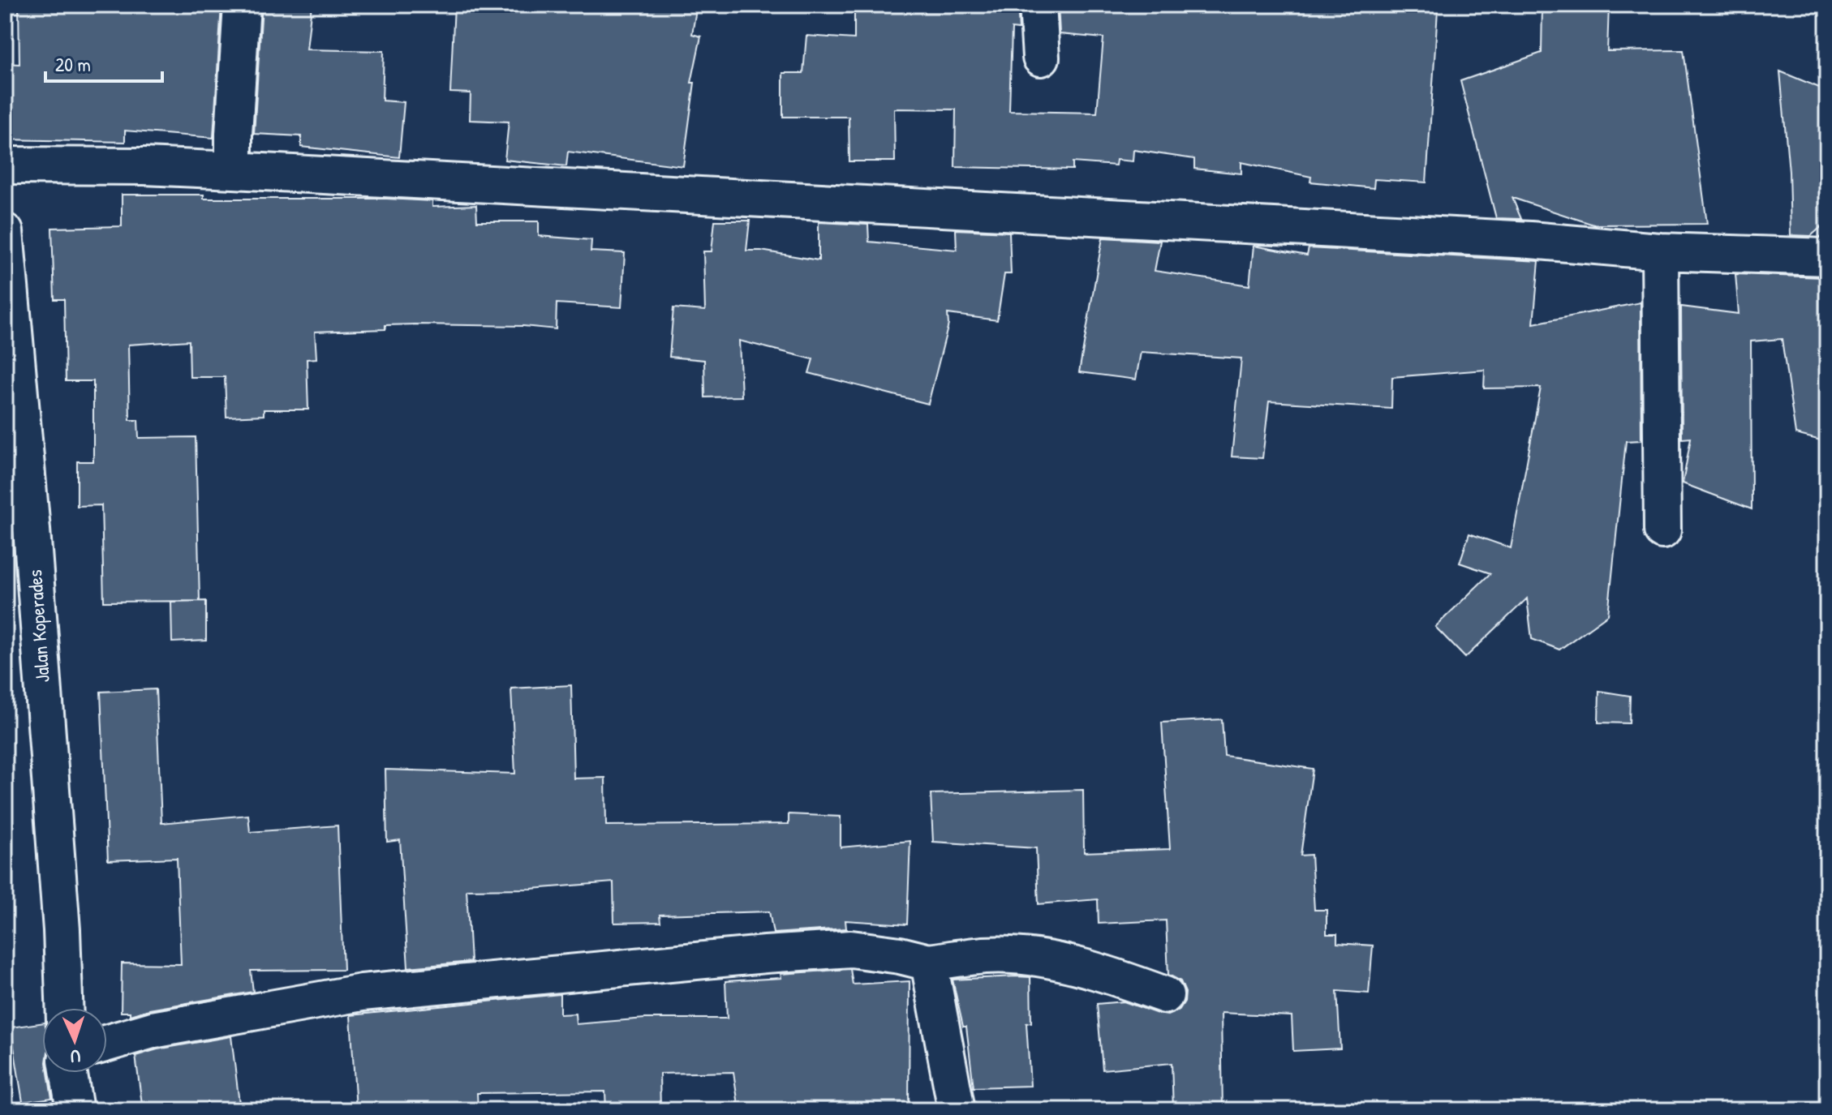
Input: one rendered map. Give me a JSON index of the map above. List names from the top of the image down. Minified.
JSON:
{"streets":{"street":["Jalan Koperades"]},"scale_bar":"20 m","north":"bottom"}
